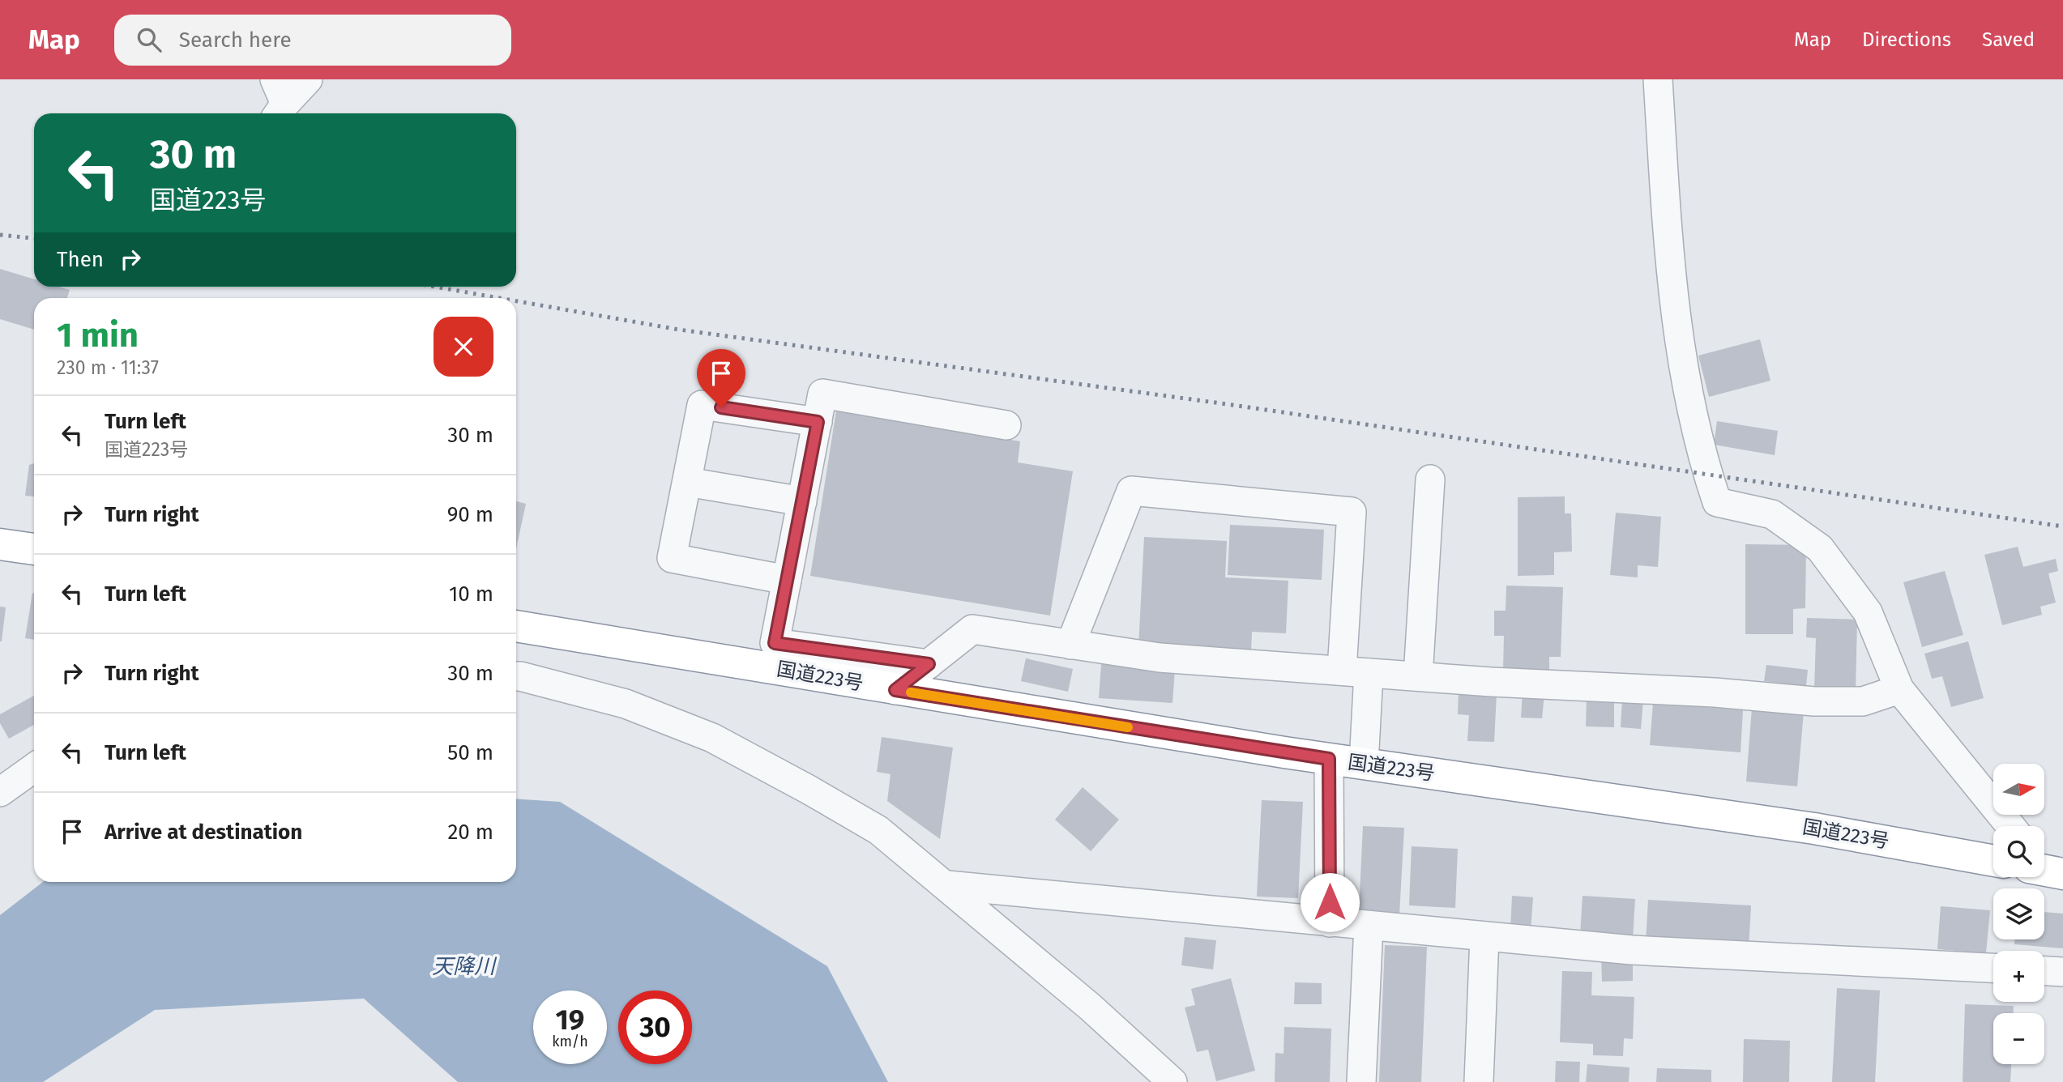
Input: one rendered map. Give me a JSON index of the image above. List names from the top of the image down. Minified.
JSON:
{"streets":{"highway":["国道223号"]},"water":["天降川"],"north":"right","page":{"header":"Map","search":"Search here","nav":["Map","Directions","Saved"],"turn":["30 m","国道223号"],"then":"Then","heading":["1 min","230 m · 11:37"],"list":[{"name":"Turn left","note":"国道223号","value":"30 m"},{"name":"Turn right","value":"90 m"},{"name":"Turn left","value":"10 m"},{"name":"Turn right","value":"30 m"},{"name":"Turn left","value":"50 m"},{"name":"Arrive at destination","value":"20 m"}],"map_buttons":["+","−"],"speed":"19 km/h","limit":"30"}}
